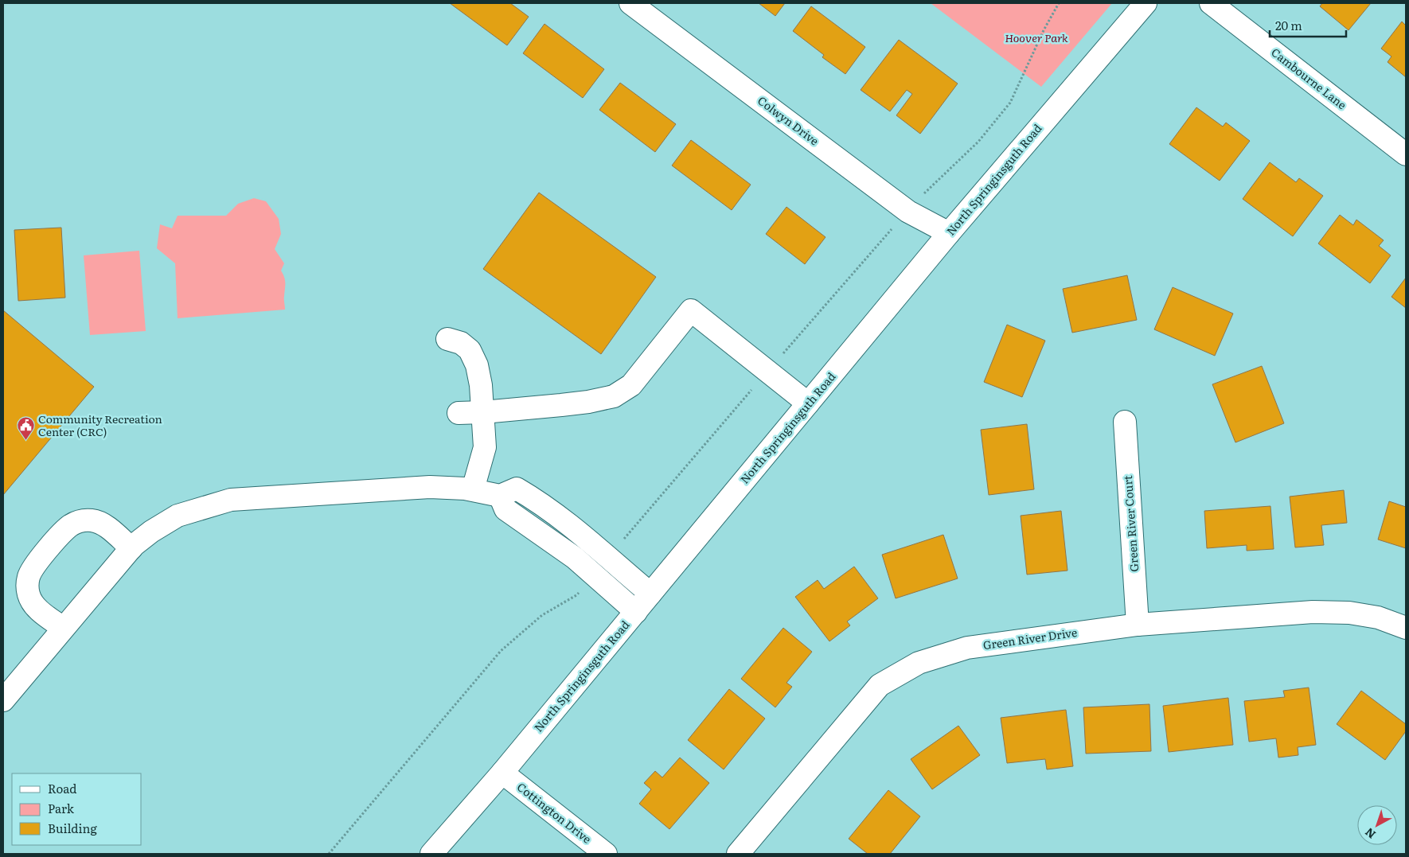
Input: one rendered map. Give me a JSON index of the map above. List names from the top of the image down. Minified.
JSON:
{"streets":{"street":["Cambourne Lane","Colwyn Drive","North Springinsguth Road","Green River Court","Green River Drive","Cottington Drive"]},"crossings":[["Colwyn Drive","North Springinsguth Road"],["North Springinsguth Road","Cottington Drive"],["Green River Court","Green River Drive"]],"parks":["Hoover Park"],"places":{"public building":["Community Recreation Center (CRC)"]},"legend":["Road","Park","Building"],"scale_bar":"20 m","north":"bottom left"}
